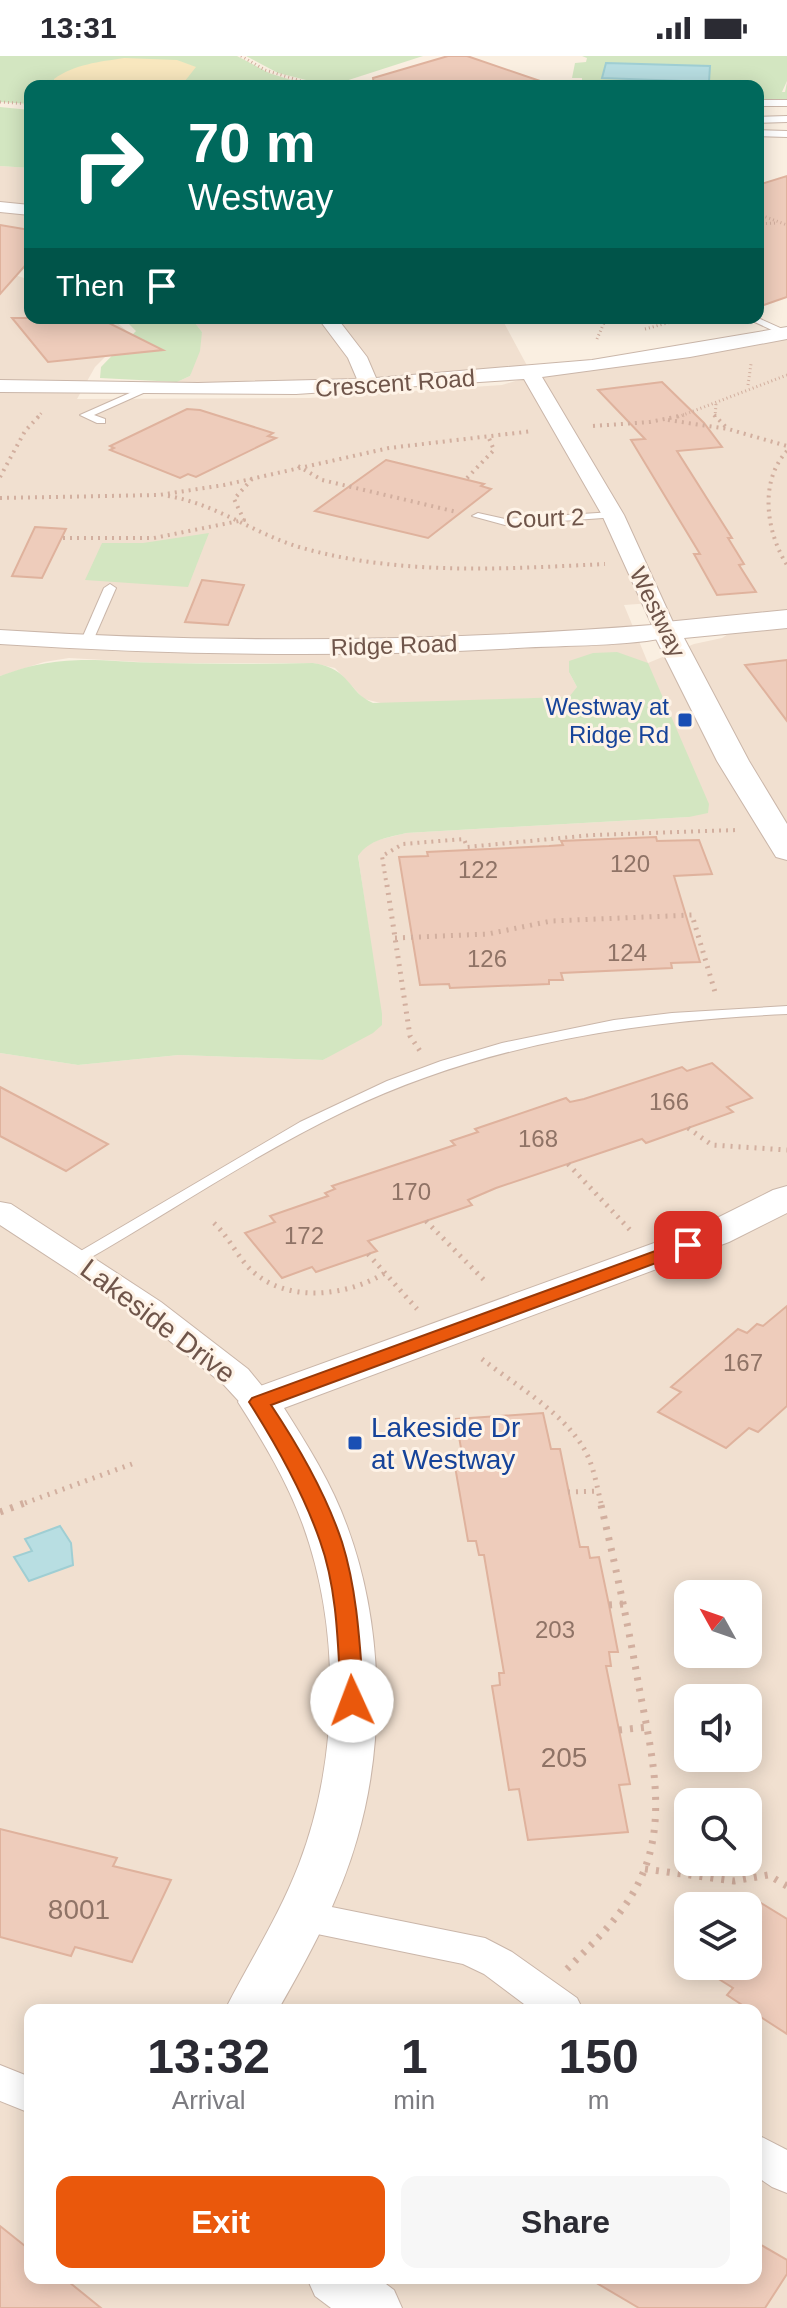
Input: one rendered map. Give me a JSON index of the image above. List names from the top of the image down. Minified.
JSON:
{"streets":{"street":["Crescent Road","Westway","Ridge Road","Lakeside Drive"],"lane":["Court 2"]},"crossings":[["Crescent Road","Westway"],["Court 2","Westway"],["Westway","Ridge Road"]],"places":{"transit":["Westway at Ridge Rd","Lakeside Dr at Westway"]},"house_numbers":["120","122","124","126","166","168","170","172","167","203","205","8001"],"north":"top left","page":{"status":"13:31","turn":["70 m","Westway"],"then":"Then","eta":["13:32","Arrival","1","min","150","m"],"buttons":["Exit","Share"]}}
